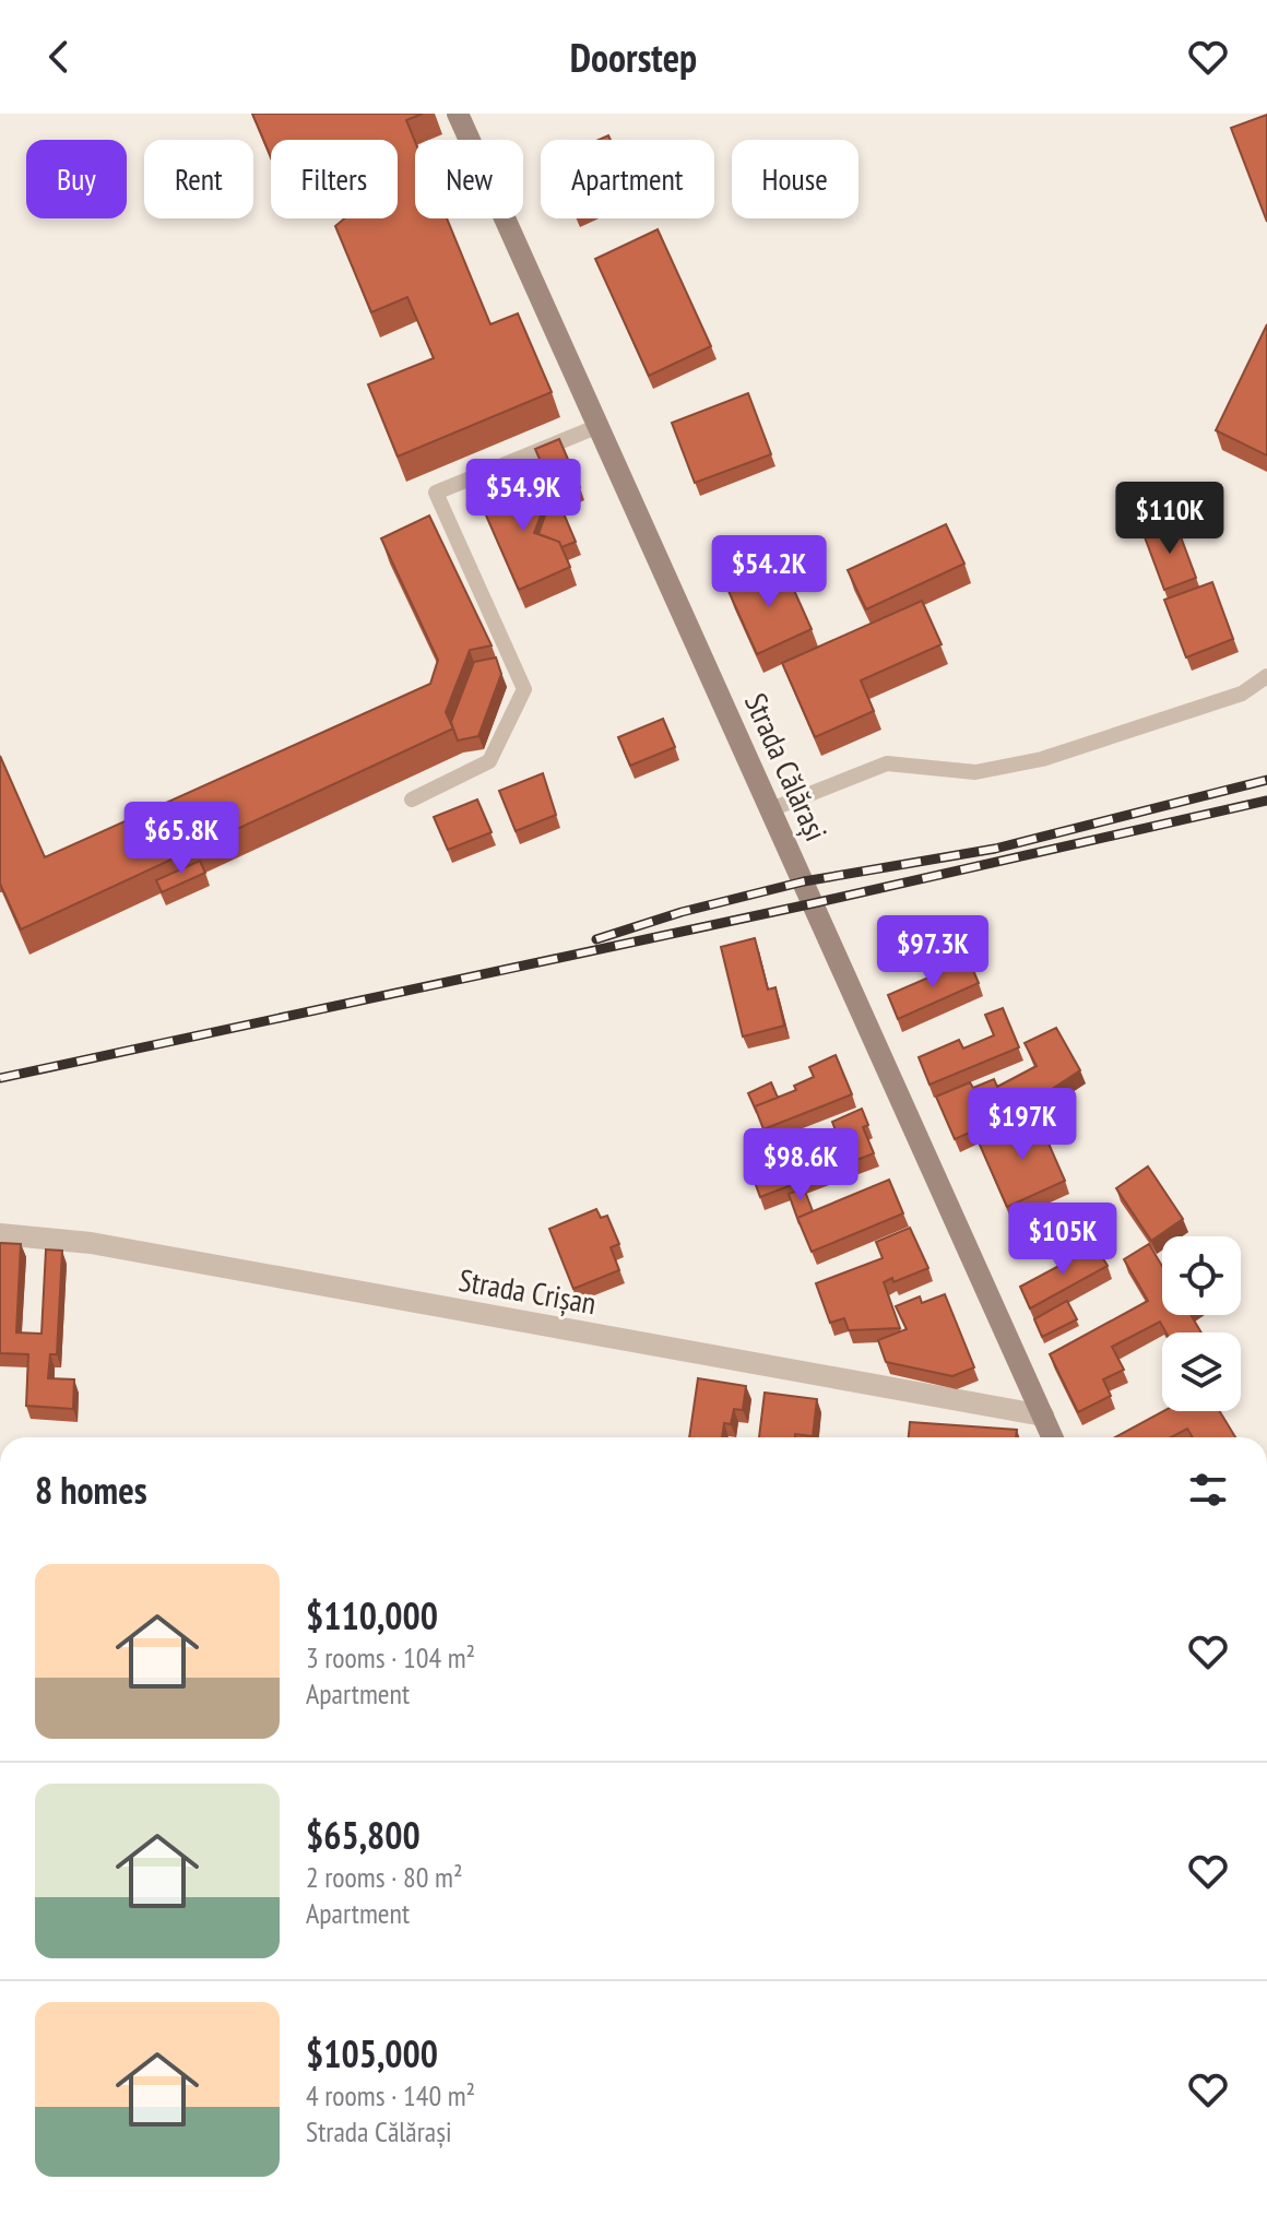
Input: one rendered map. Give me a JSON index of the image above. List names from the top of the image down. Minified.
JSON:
{"streets":{"main road":["Strada Călărași"],"street":["Strada Crișan"]},"crossings":[["Strada Călărași","Strada Crișan"]],"page":{"header":"Doorstep","chip":["Buy","Rent","Filters","New","Apartment","House"],"price":["$54.9K","$110K","$54.2K","$65.8K","$97.3K","$197K","$98.6K","$105K"],"heading":"8 homes","list":[{"name":"$110,000","note":"3 rooms · 104 m² · Apartment"},{"name":"$65,800","note":"2 rooms · 80 m² · Apartment"},{"name":"$105,000","note":"4 rooms · 140 m² · Strada Călărași"}]}}
